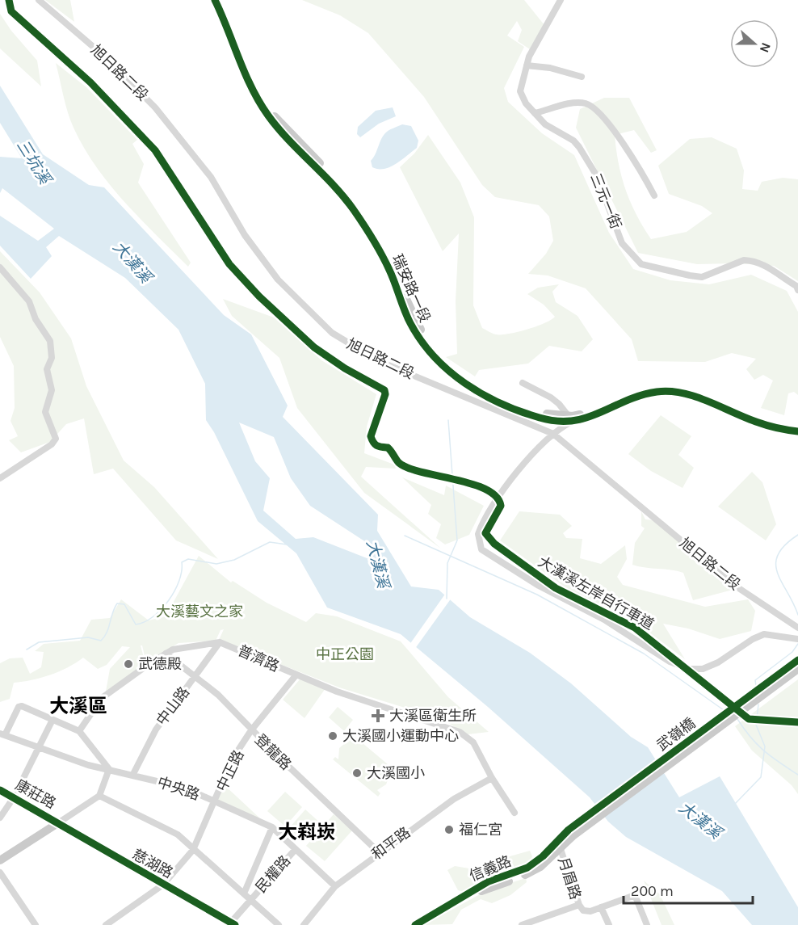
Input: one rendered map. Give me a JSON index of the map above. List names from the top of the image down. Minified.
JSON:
{"streets":{"main road":["瑞安路一段","武嶺橋","慈湖路","信義路"],"street":["旭日路二段","三元一街","普濟路","中山路","登龍路","中正路","中央路","康莊路","和平路","民權路","月眉路"],"cycle path":["大漢溪左岸自行車道"]},"crossings":[["旭日路二段","瑞安路一段"],["普濟路","中山路"],["普濟路","登龍路"],["普濟路","中正路"],["普濟路","和平路"],["中山路","登龍路"],["中山路","中央路"],["武嶺橋","信義路"],["登龍路","中正路"],["登龍路","和平路"],["中正路","中央路"],["中正路","慈湖路"],["中央路","和平路"],["中央路","民權路"],["康莊路","慈湖路"],["慈湖路","民權路"],["信義路","月眉路"]],"districts":["大溪區","大嵙崁"],"water":["三坑溪","大漢溪"],"parks":["大溪藝文之家","中正公園"],"places":{"other":["武德殿","大溪國小運動中心","大溪國小","福仁宮"],"health":["大溪區衛生所"]},"scale_bar":"200 m","north":"right"}
